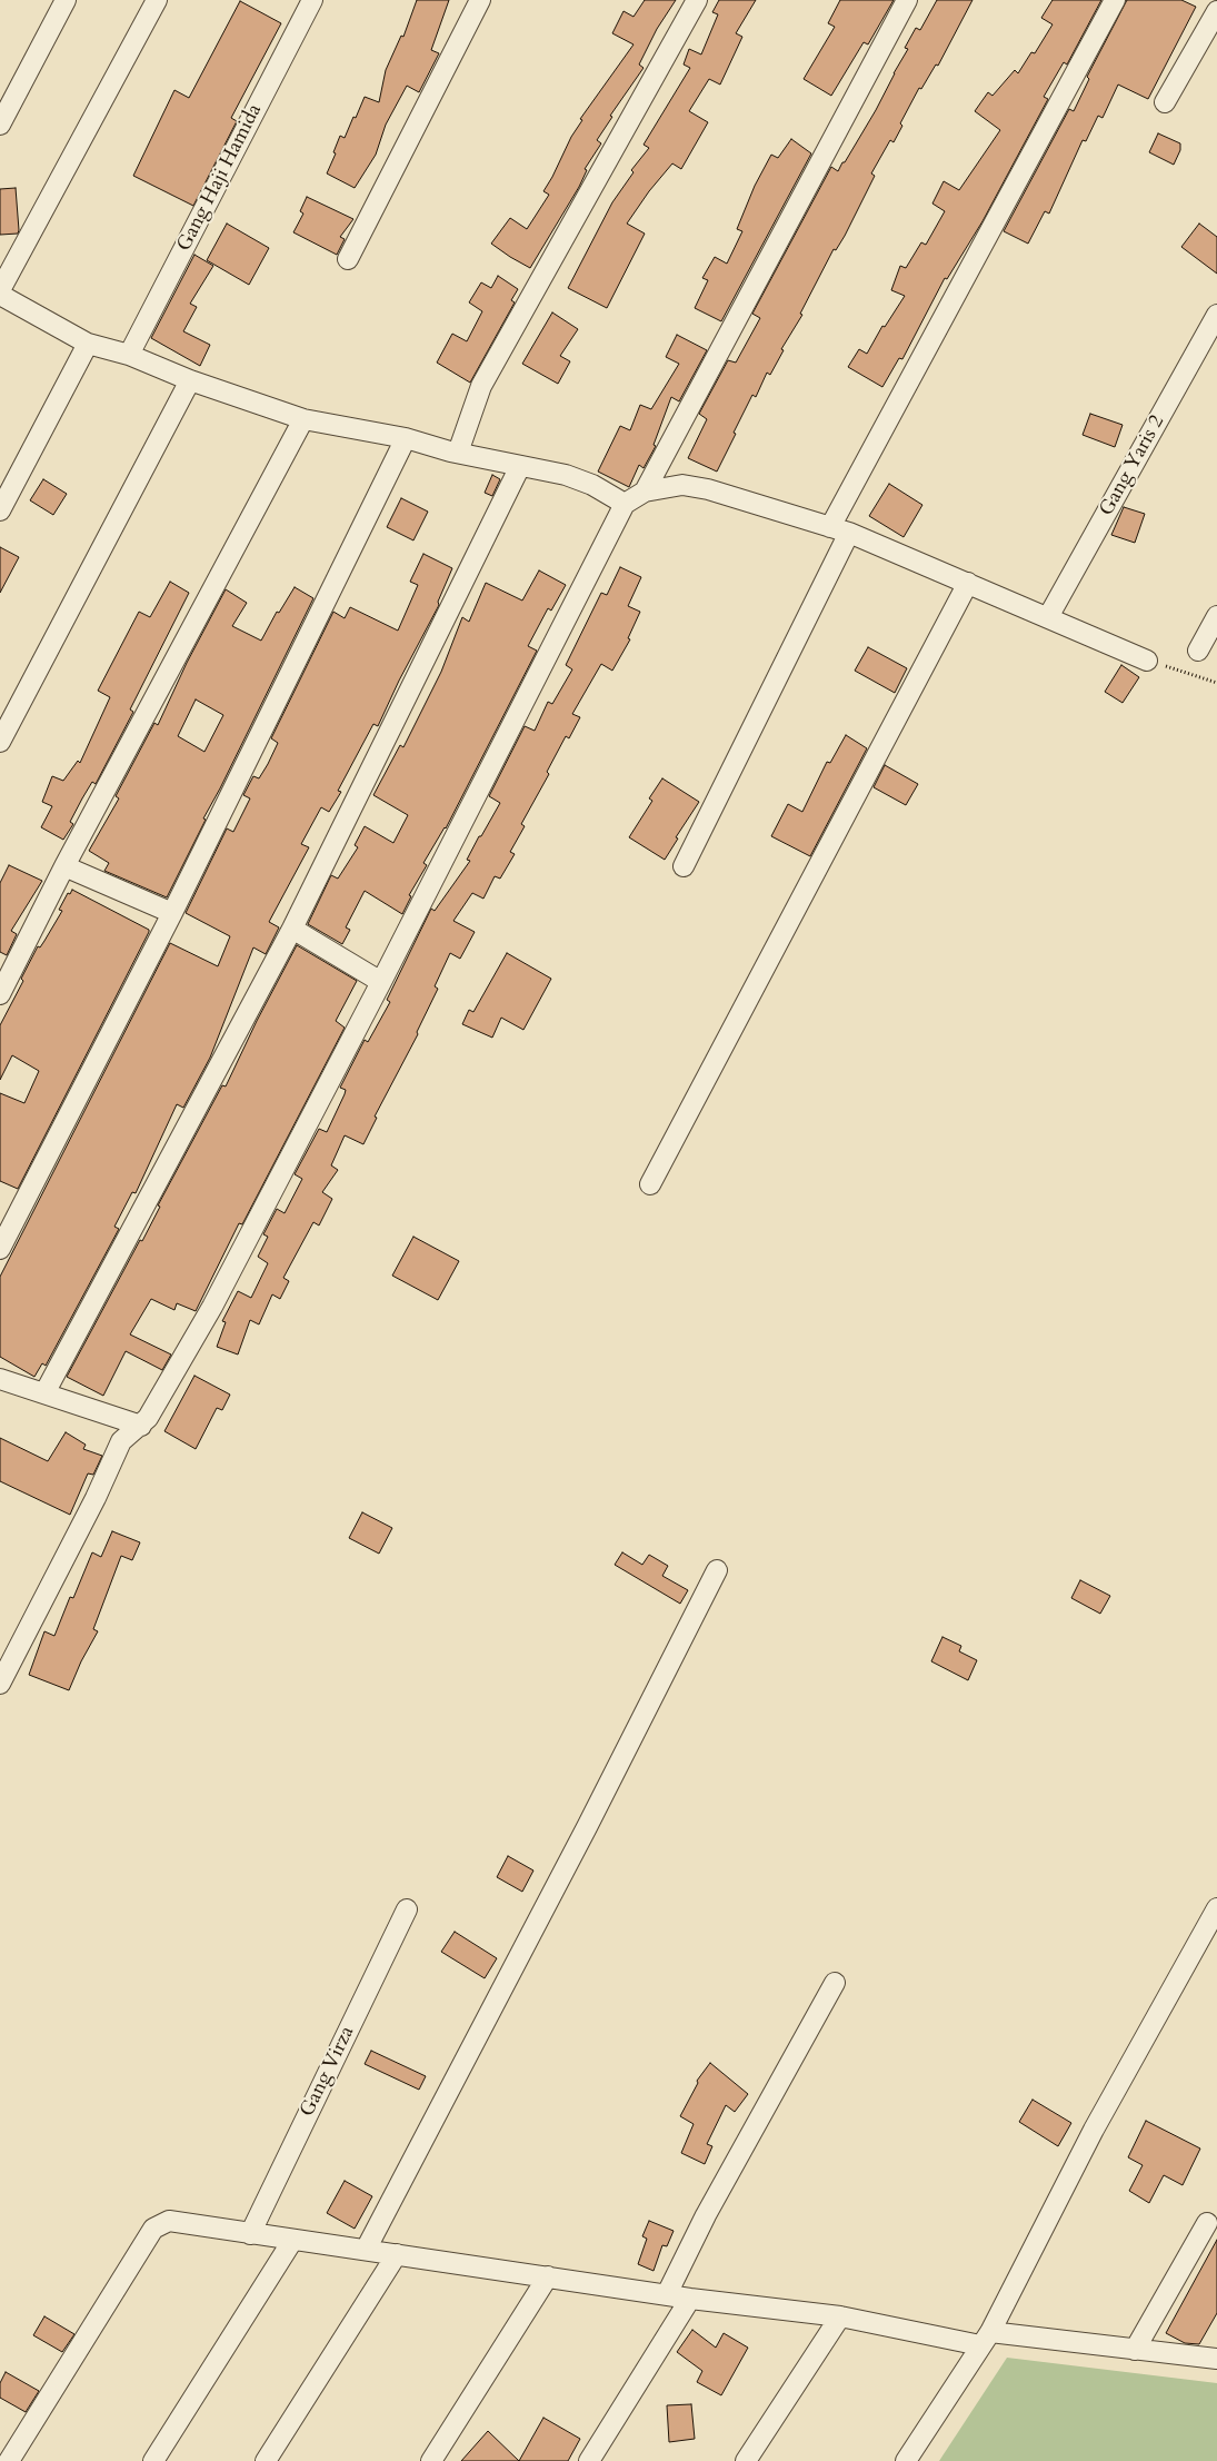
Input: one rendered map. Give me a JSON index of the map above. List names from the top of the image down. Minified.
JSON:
{"streets":{"street":["Gang Haji Hamida","Gang Yaris 2","Gang Virza"]}}
